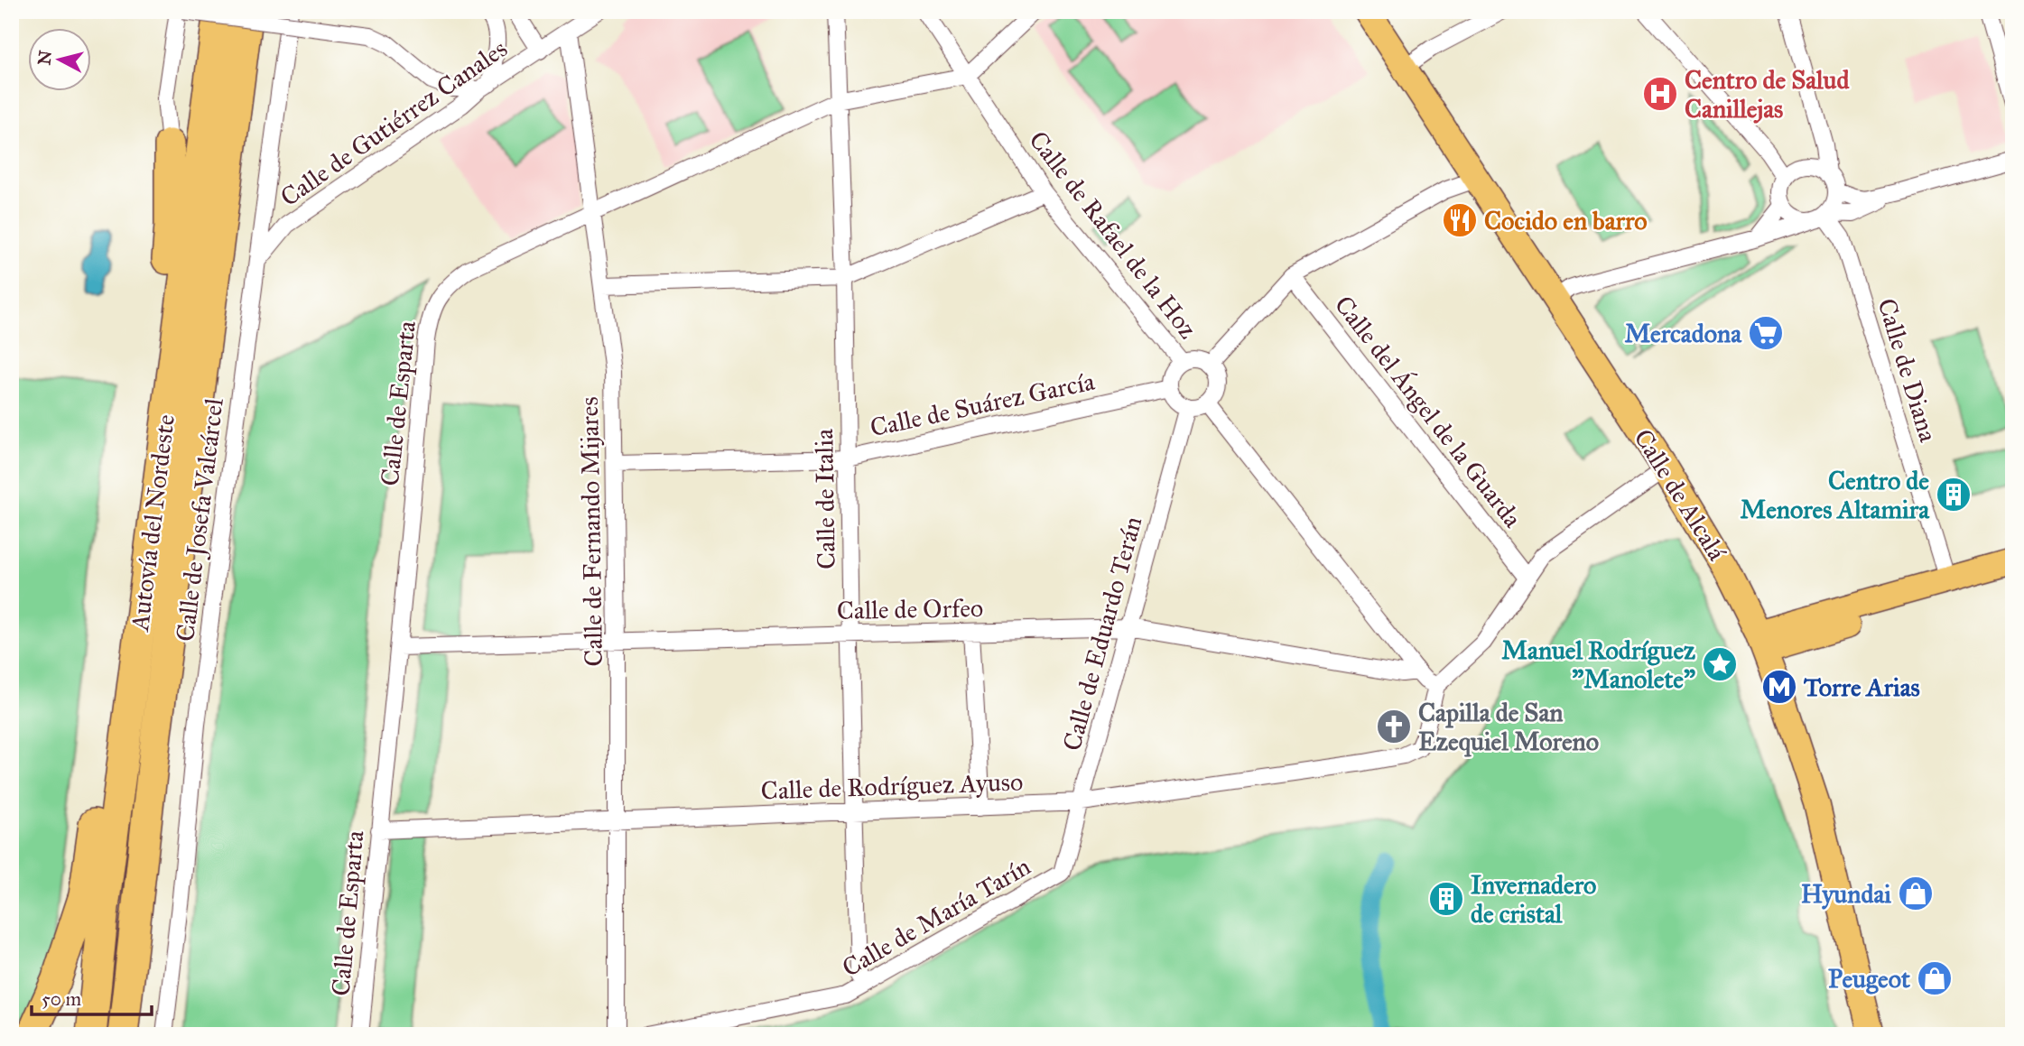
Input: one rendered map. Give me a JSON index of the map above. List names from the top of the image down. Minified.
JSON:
{"streets":{"highway":["Autovía del Nordeste"],"main road":["Calle de Alcalá"],"street":["Calle de Gutiérrez Canales","Calle de Rafael de la Hoz","Calle de Diana","Calle de Esparta","Calle de Suárez García","Calle del Ángel de la Guarda","Calle de Italia","Calle de Josefa Valcárcel","Calle de Fernando Mijares","Calle de Orfeo","Calle de Eduardo Terán","Calle de Rodríguez Ayuso","Calle de María Tarín"]},"crossings":[["Calle de Gutiérrez Canales","Calle de Josefa Valcárcel"],["Calle de Gutiérrez Canales","Calle de Fernando Mijares"],["Calle de Rafael de la Hoz","Calle de Esparta"],["Calle de Rafael de la Hoz","Calle de Suárez García"],["Calle de Rafael de la Hoz","Calle de Eduardo Terán"],["Calle de Esparta","Calle de Italia"],["Calle de Esparta","Calle de Fernando Mijares"],["Calle de Esparta","Calle de Orfeo"],["Calle de Esparta","Calle de Rodríguez Ayuso"],["Calle de Suárez García","Calle de Italia"],["Calle de Suárez García","Calle de Fernando Mijares"],["Calle de Suárez García","Calle de Eduardo Terán"],["Calle de Italia","Calle de Orfeo"],["Calle de Italia","Calle de Rodríguez Ayuso"],["Calle de Italia","Calle de María Tarín"],["Calle de Fernando Mijares","Calle de Orfeo"],["Calle de Fernando Mijares","Calle de Rodríguez Ayuso"],["Calle de Orfeo","Calle de Eduardo Terán"],["Calle de Eduardo Terán","Calle de Rodríguez Ayuso"],["Calle de Eduardo Terán","Calle de María Tarín"]],"places":{"hospital":["Centro de Salud Canillejas"],"restaurant":["Cocido en barro"],"supermarket":["Mercadona"],"building":["Centro de Menores Altamira","Invernadero de cristal"],"place":["Manuel Rodríguez \"Manolete\""],"metro station":["Torre Arias"],"church":["Capilla de San Ezequiel Moreno"],"shop":["Hyundai","Peugeot"]},"scale_bar":"50 m","north":"left"}
